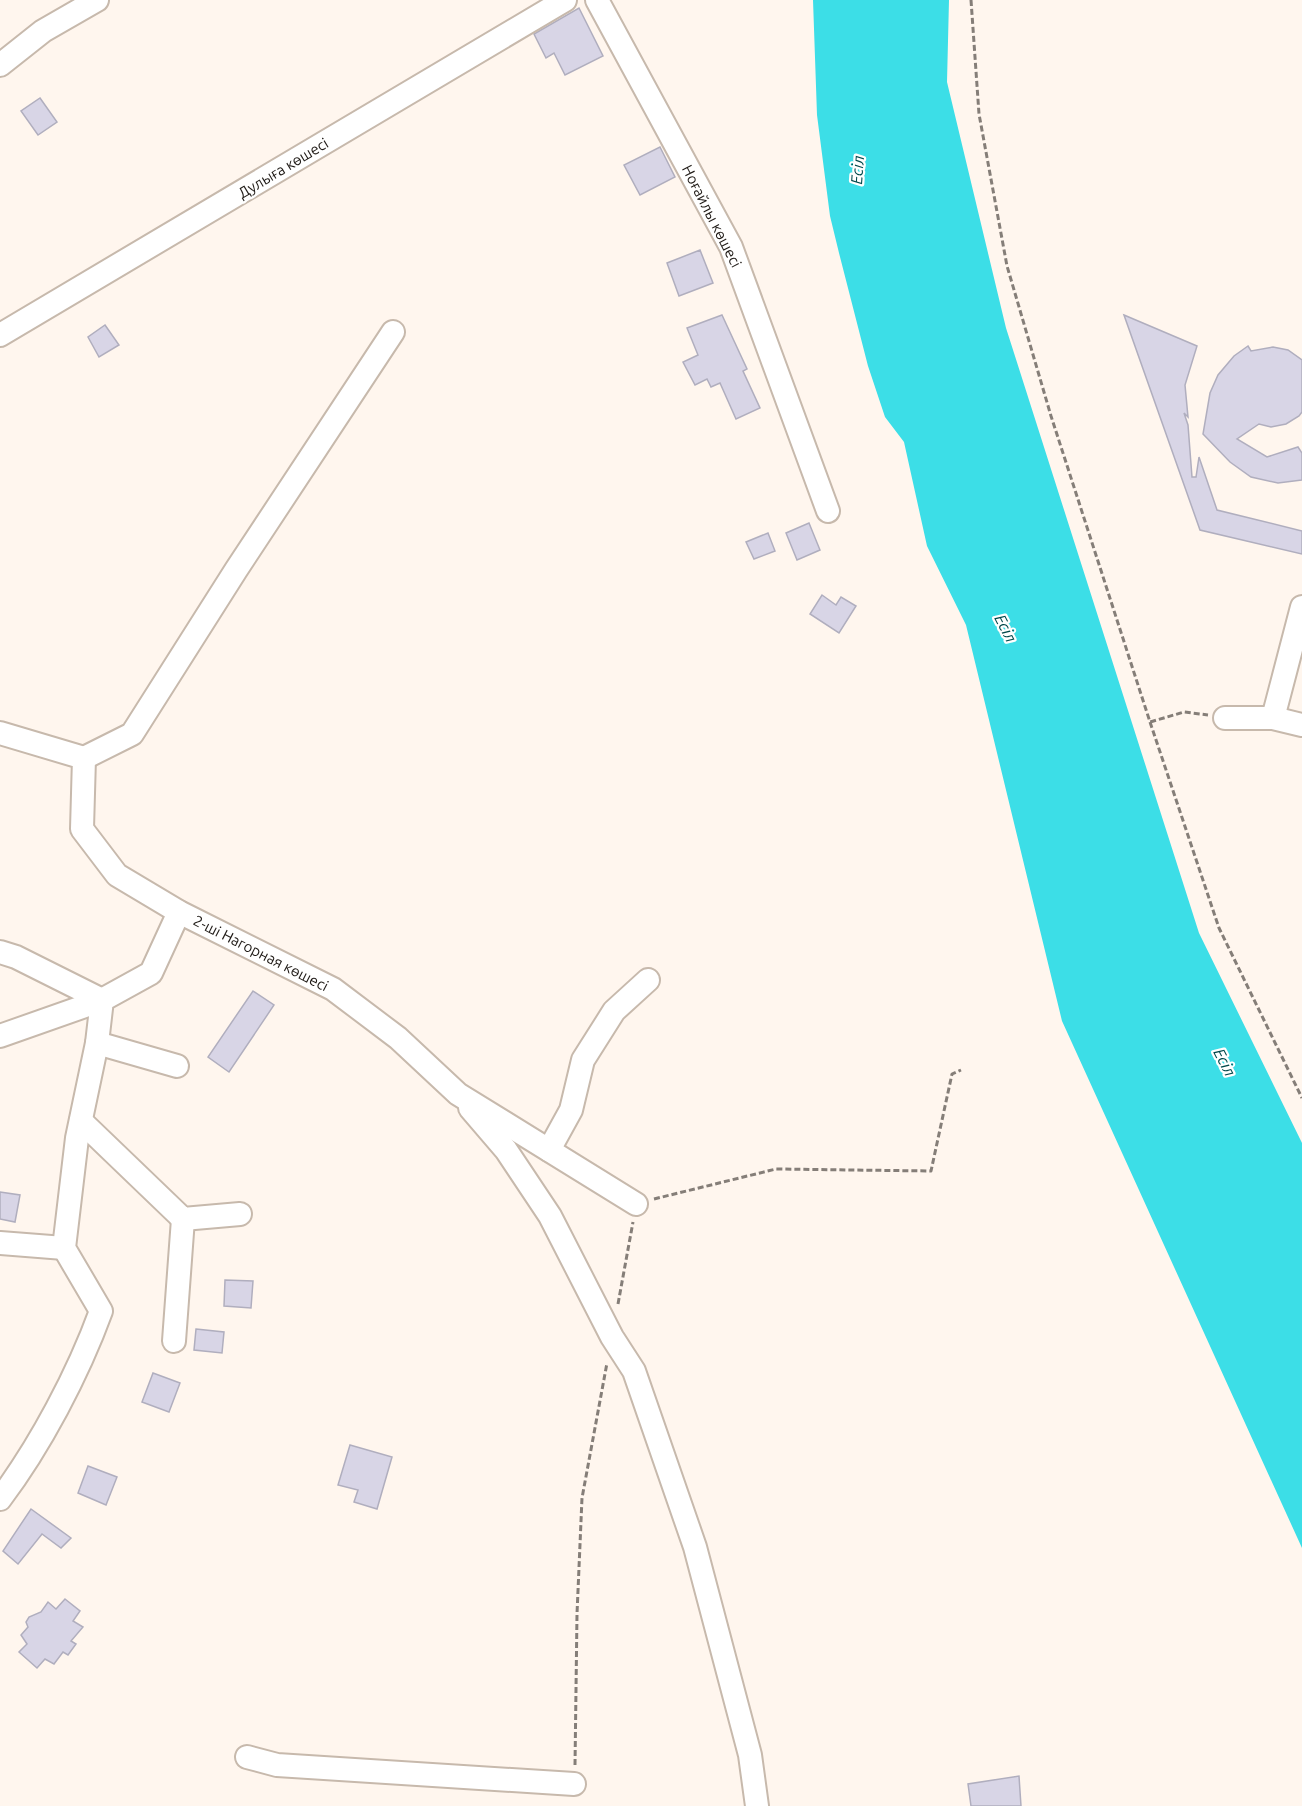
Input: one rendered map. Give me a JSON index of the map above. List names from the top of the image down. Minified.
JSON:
{"streets":{"street":["Дулыға көшесі","Ноғайлы көшесі","2-ші Нагорная көшесі"]},"water":["Есіл"]}
